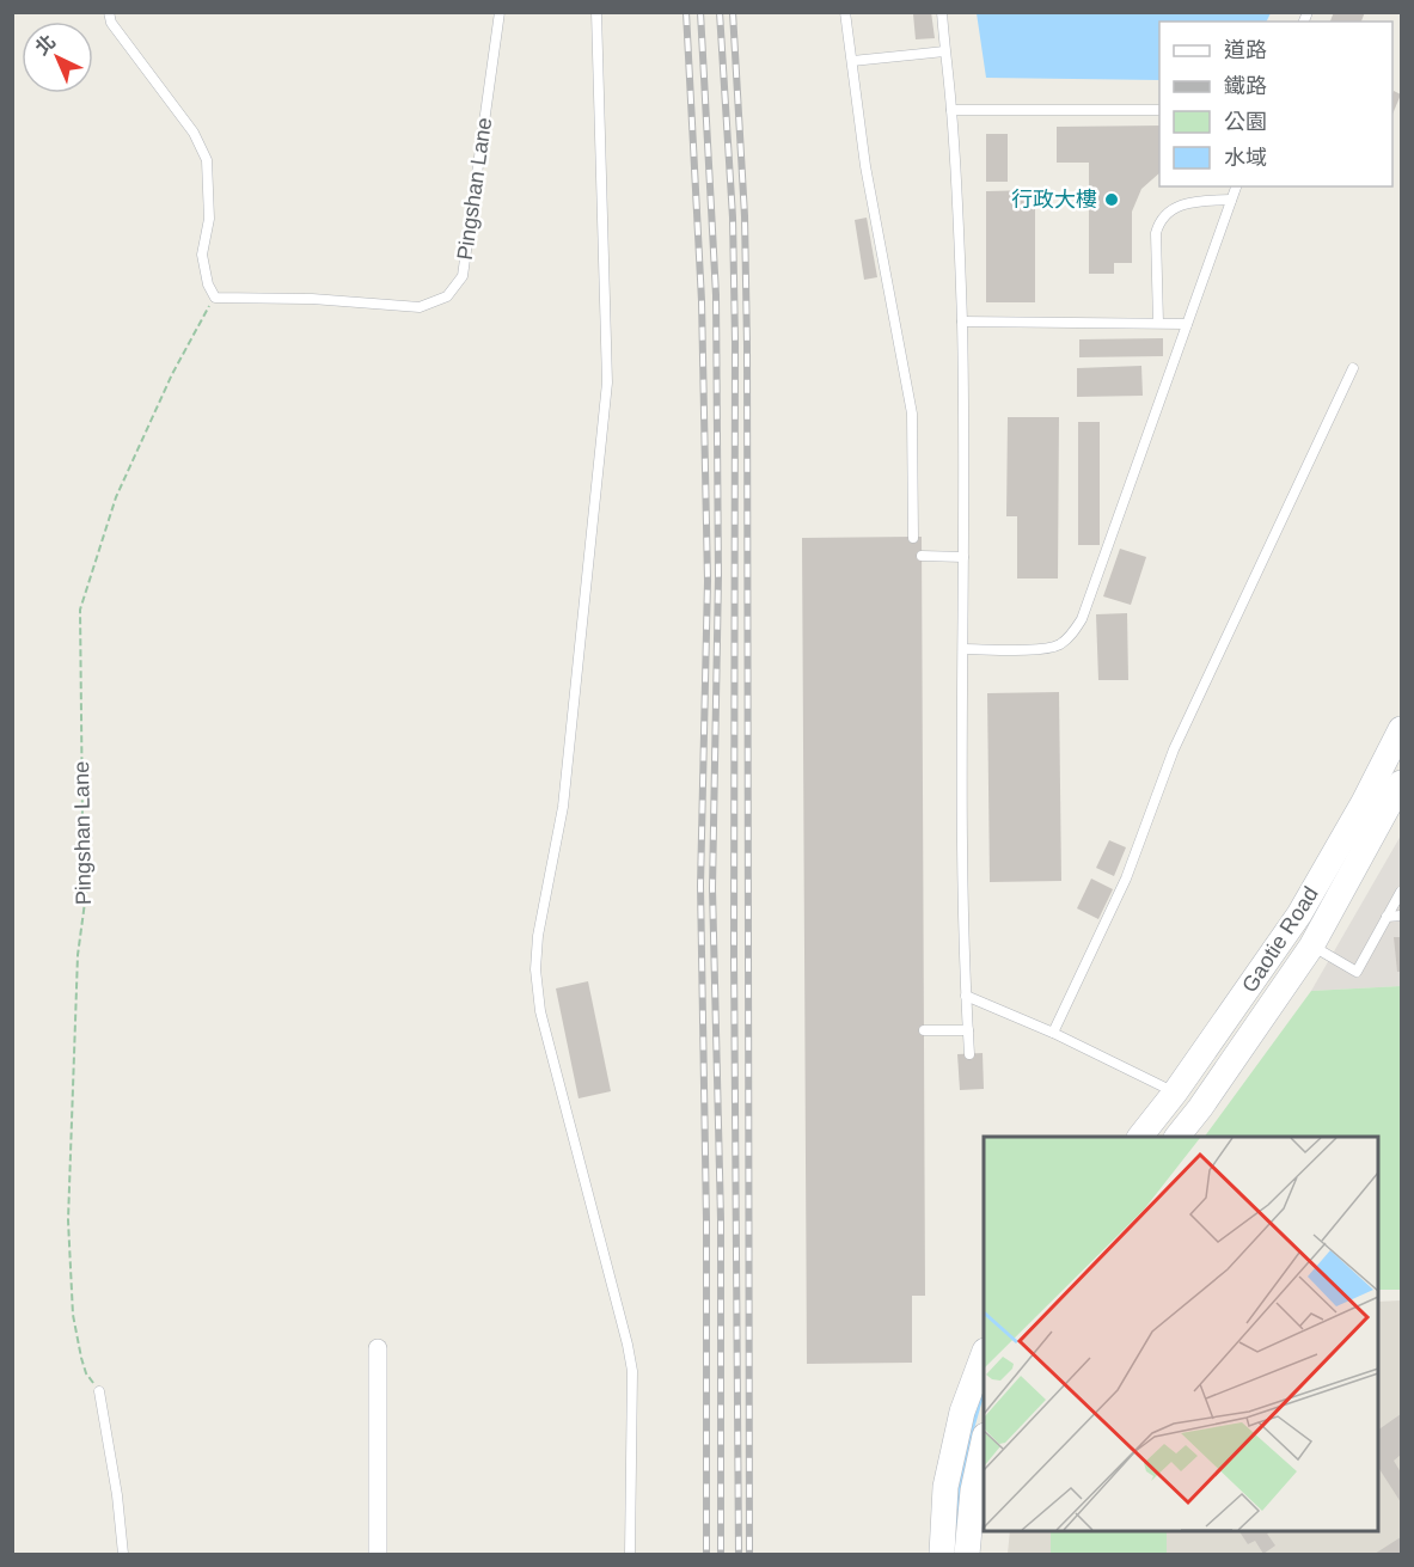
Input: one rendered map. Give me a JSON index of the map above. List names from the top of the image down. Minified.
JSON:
{"streets":{"street":["Gaotie Road"],"lane":["Pingshan Lane"]},"places":["行政大樓"],"legend":["道路","鐵路","公園","水域"],"north":"top left"}
